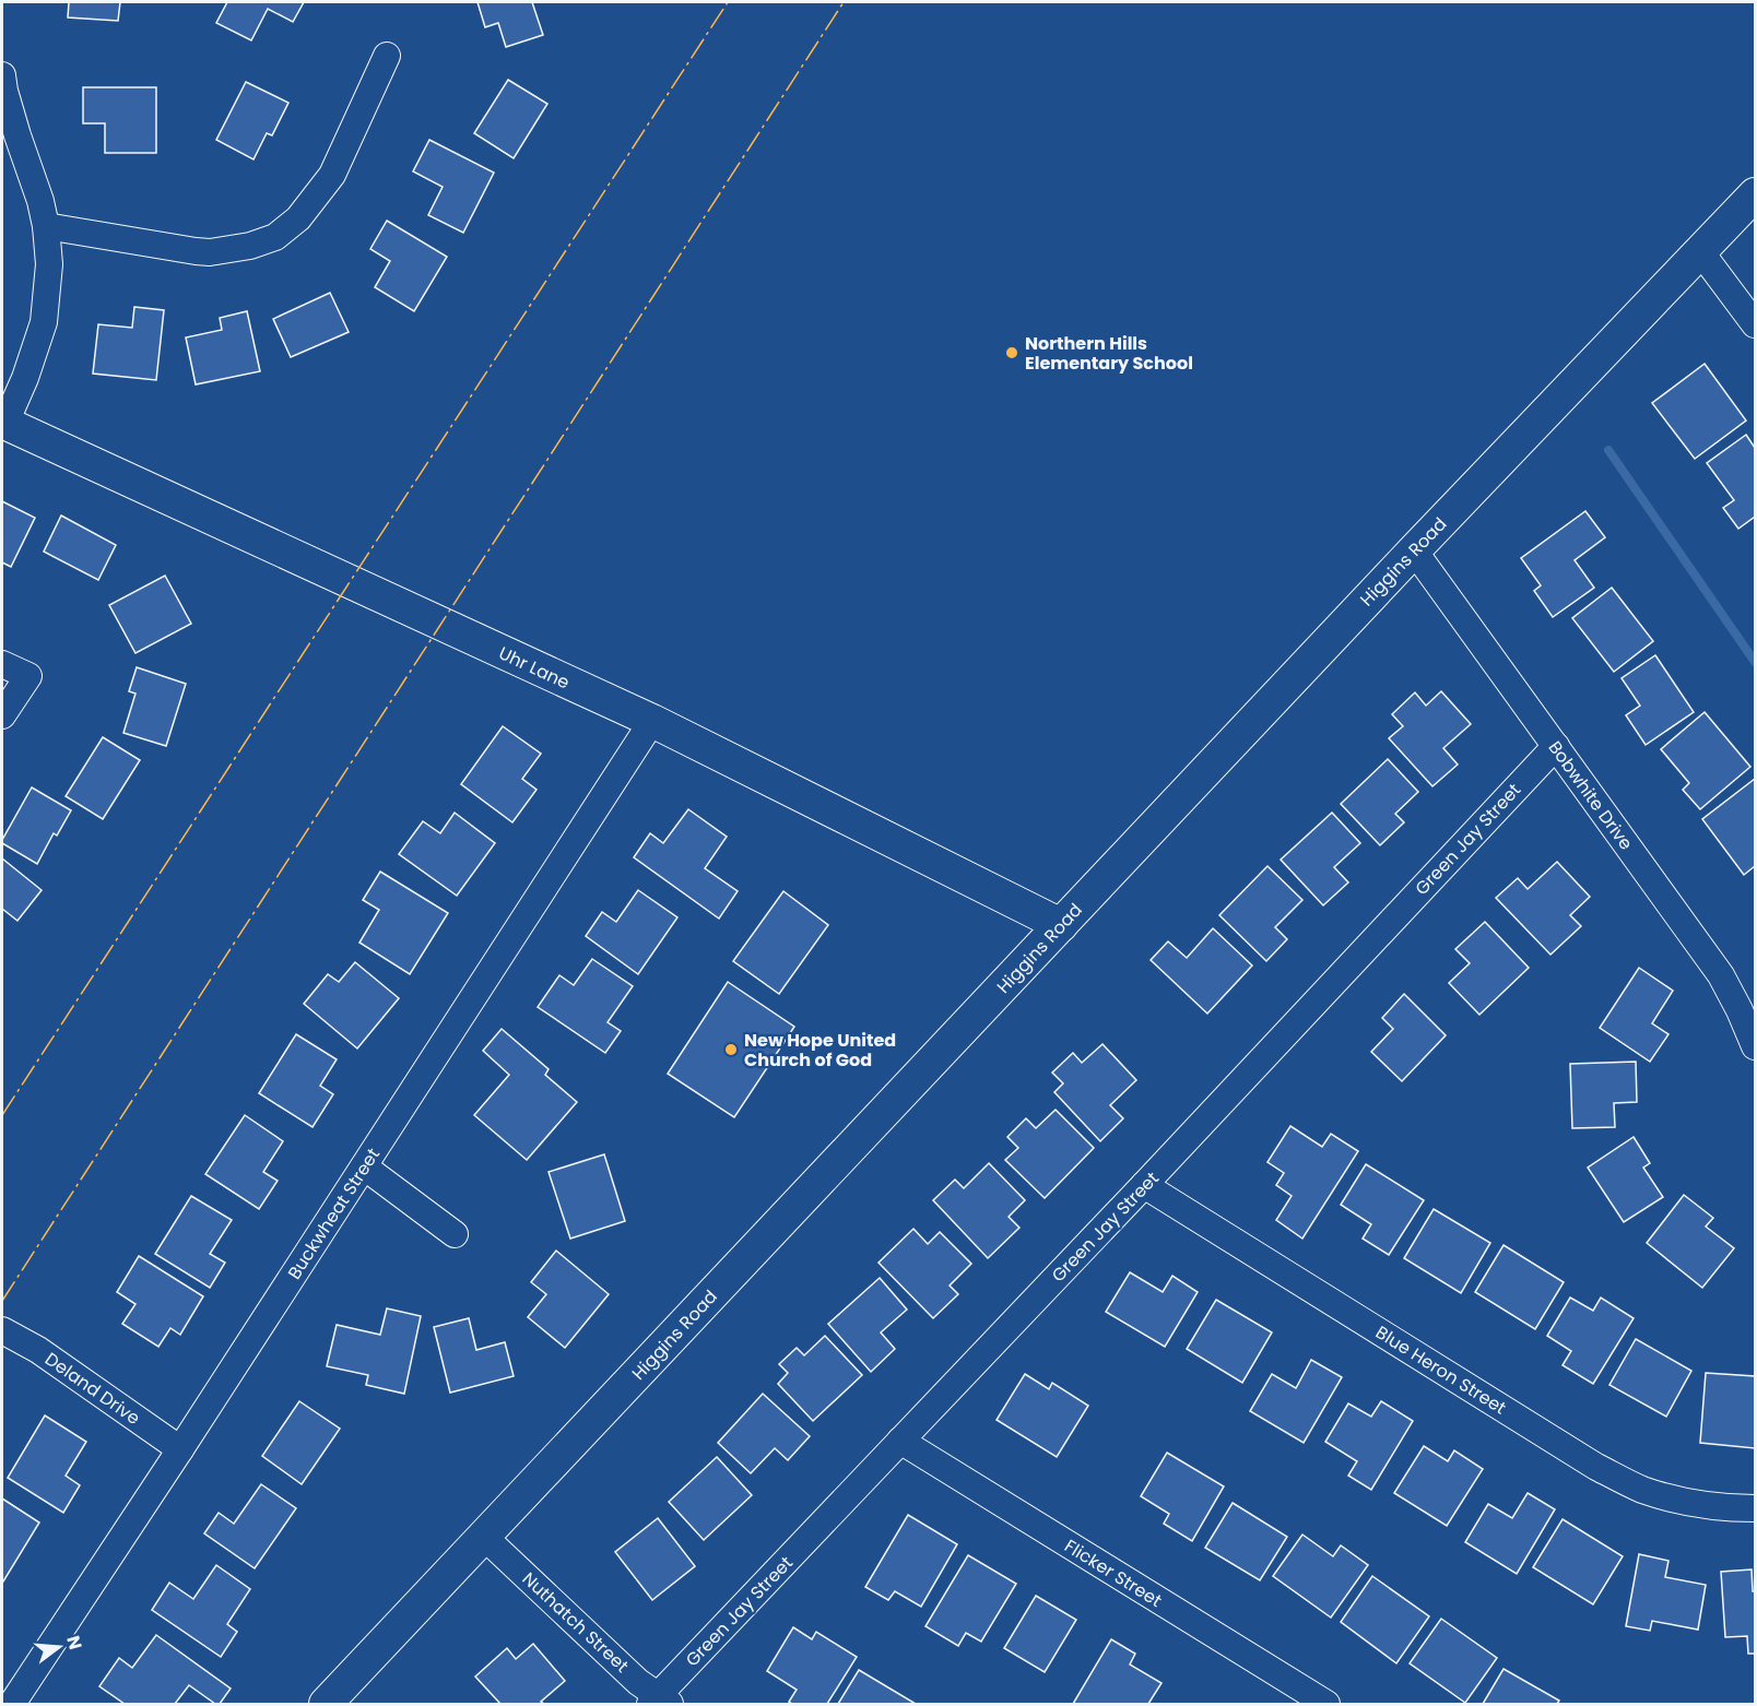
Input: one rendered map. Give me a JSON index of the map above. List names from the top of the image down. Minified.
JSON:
{"streets":{"street":["Higgins Road","Uhr Lane","Bobwhite Drive","Green Jay Street","Buckwheat Street","Blue Heron Street","Deland Drive","Flicker Street","Nuthatch Street"]},"crossings":[["Higgins Road","Uhr Lane"],["Higgins Road","Bobwhite Drive"],["Higgins Road","Nuthatch Street"],["Uhr Lane","Buckwheat Street"],["Bobwhite Drive","Green Jay Street"],["Green Jay Street","Blue Heron Street"],["Green Jay Street","Flicker Street"],["Green Jay Street","Nuthatch Street"],["Buckwheat Street","Deland Drive"]],"places":["Northern Hills Elementary School","New Hope United Church of God"],"north":"right"}
